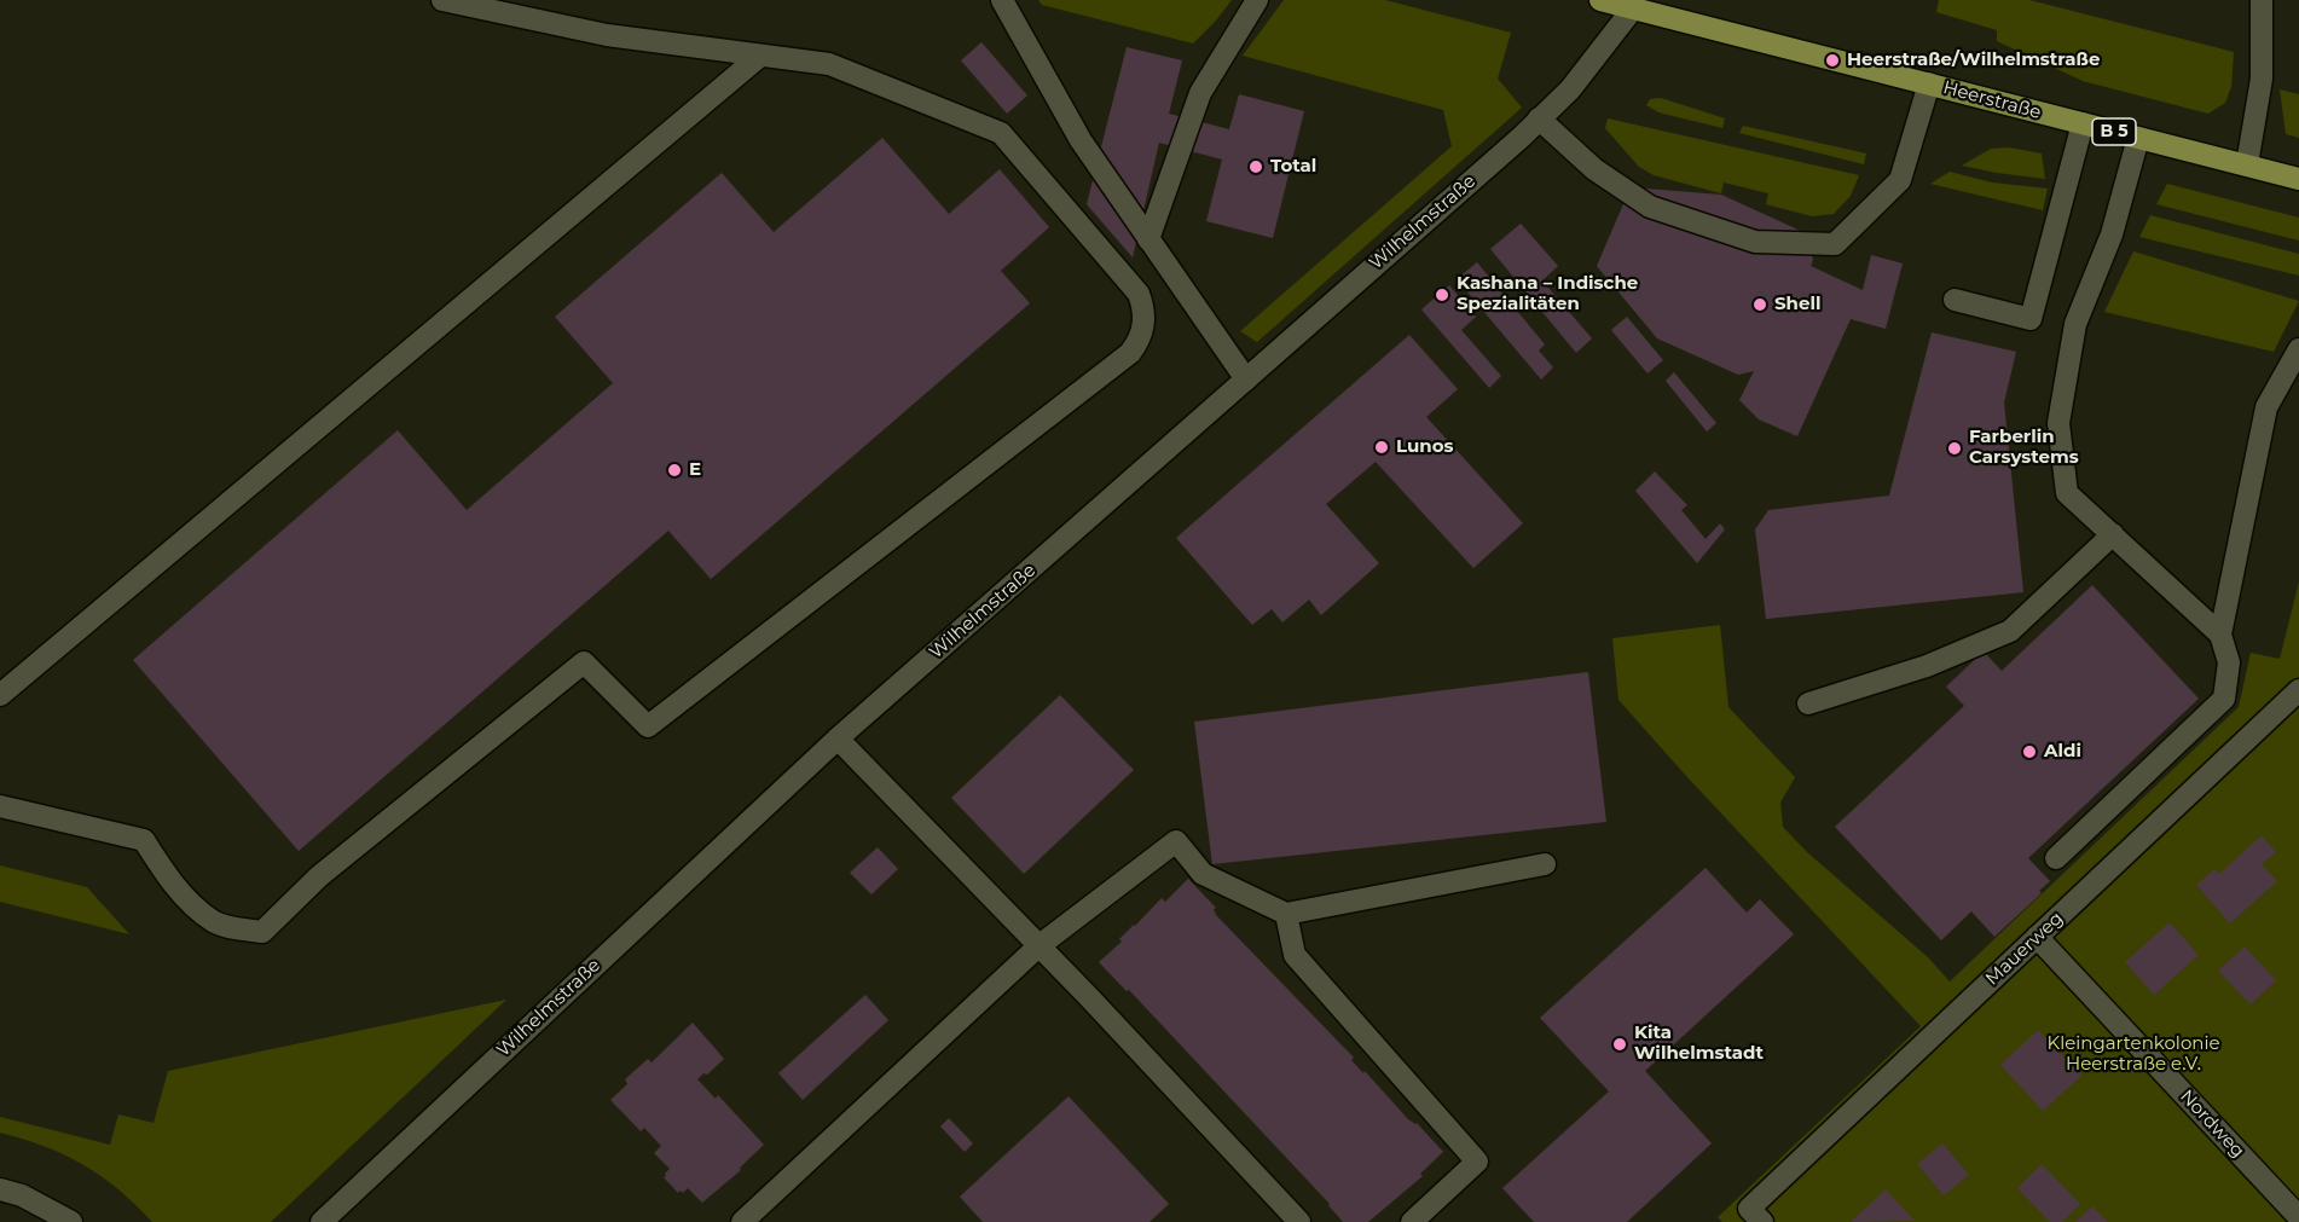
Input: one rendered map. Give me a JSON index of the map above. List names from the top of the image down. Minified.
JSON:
{"streets":{"main road":["Heerstraße","B 5"],"street":["Wilhelmstraße","Mauerweg","Nordweg"]},"crossings":[["Heerstraße","Wilhelmstraße"],["Mauerweg","Nordweg"]],"parks":["Kleingartenkolonie Heerstraße e.V."],"places":["Heerstraße/Wilhelmstraße","Total","Kashana – Indische Spezialitäten","Shell","Lunos","Farberlin Carsystems","E","Aldi","Kita Wilhelmstadt"]}
